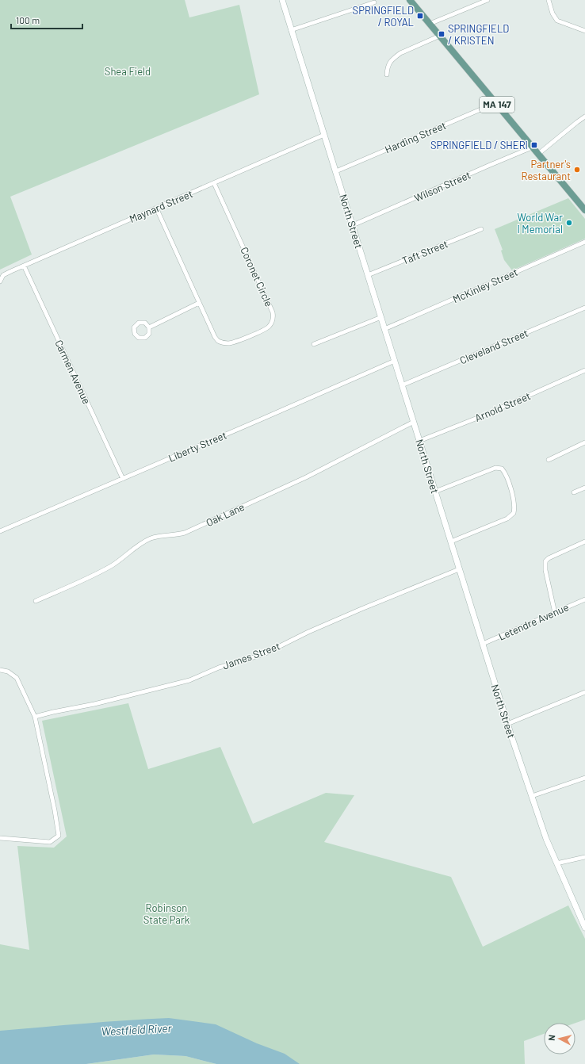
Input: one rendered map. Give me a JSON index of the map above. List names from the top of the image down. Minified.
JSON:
{"streets":{"main road":["MA 147","North Street"],"street":["Harding Street","Wilson Street","Maynard Street","Taft Street","Coronet Circle","McKinley Street","Cleveland Street","Carmen Avenue","Arnold Street","Liberty Street","Oak Lane","Letendre Avenue","James Street"]},"crossings":[["MA 147","Harding Street"],["MA 147","Wilson Street"],["Harding Street","North Street"],["Wilson Street","North Street"],["Maynard Street","North Street"],["Maynard Street","Coronet Circle"],["Maynard Street","Carmen Avenue"],["North Street","Taft Street"],["North Street","McKinley Street"],["North Street","Cleveland Street"],["North Street","Arnold Street"],["North Street","Liberty Street"],["North Street","Oak Lane"],["North Street","Letendre Avenue"],["North Street","James Street"],["Carmen Avenue","Liberty Street"]],"water":["Westfield River"],"parks":["Shea Field","Robinson State Park"],"places":{"transit":["SPRINGFIELD / ROYAL","SPRINGFIELD / KRISTEN","SPRINGFIELD / SHERI"],"other":["Partner's Restaurant","World War I Memorial"]},"scale_bar":"100 m","north":"left"}
